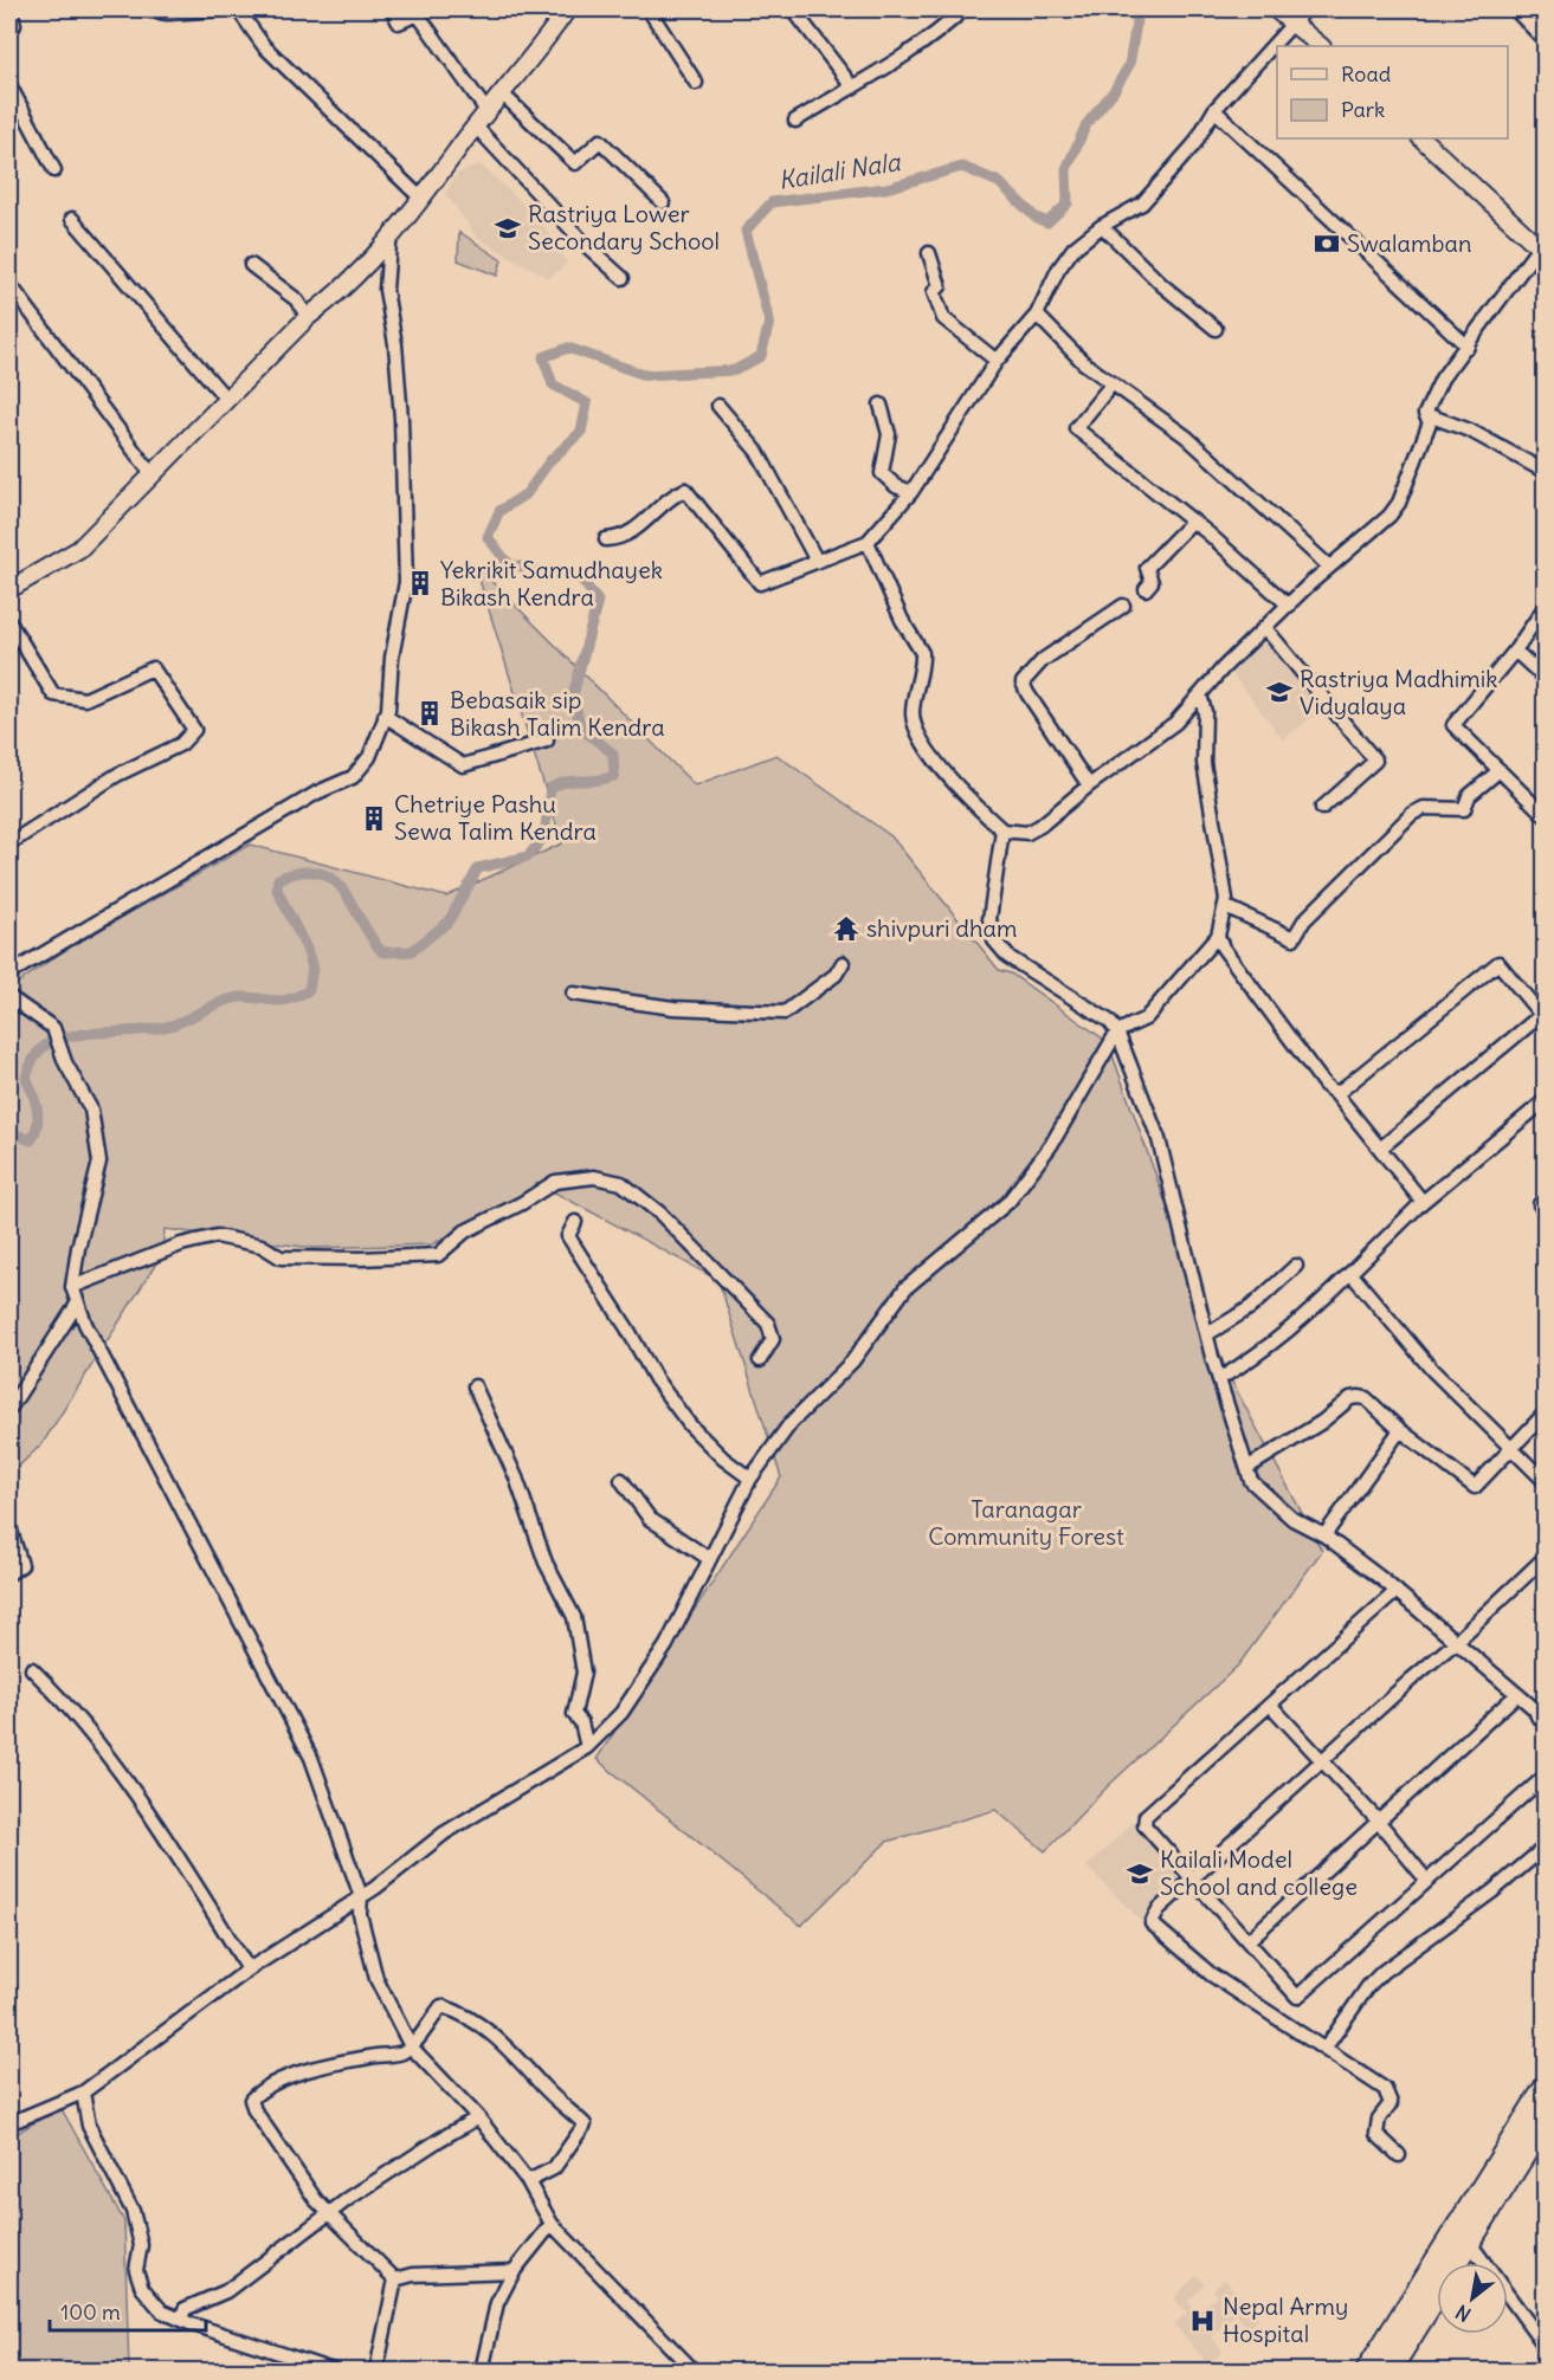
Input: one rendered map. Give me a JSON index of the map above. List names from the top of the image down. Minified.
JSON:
{"water":["Kailali Nala"],"parks":["Taranagar Community Forest"],"places":{"school or university":["Rastriya Lower Secondary School","Rastriya Madhimik Vidyalaya","Kailali Model School and college"],"bank":["Swalamban"],"building":["Yekrikit Samudhayek Bikash Kendra","Bebasaik sip Bikash Talim Kendra","Chetriye Pashu Sewa Talim Kendra"],"temple":["shivpuri dham"],"hospital":["Nepal Army Hospital"]},"legend":["Road","Park"],"scale_bar":"100 m","north":"bottom left"}
